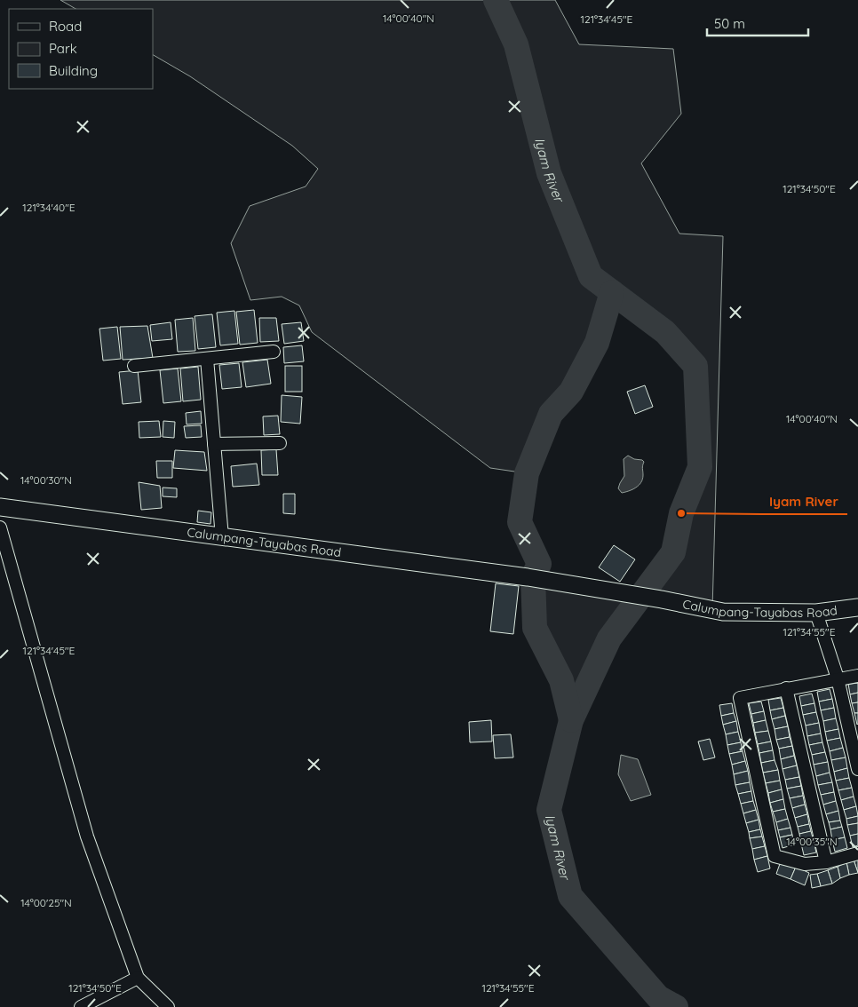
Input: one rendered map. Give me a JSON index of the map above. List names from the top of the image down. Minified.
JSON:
{"streets":{"main road":["Calumpang-Tayabas Road"]},"water":["Iyam River"],"places":["Iyam River"],"legend":["Road","Park","Building"],"scale_bar":"50 m","coordinates":["14°00'40\"N","121°34'45\"E","121°34'50\"E","121°34'40\"E","14°00'30\"N","121°34'55\"E","14°00'35\"N","14°00'25\"N"]}
